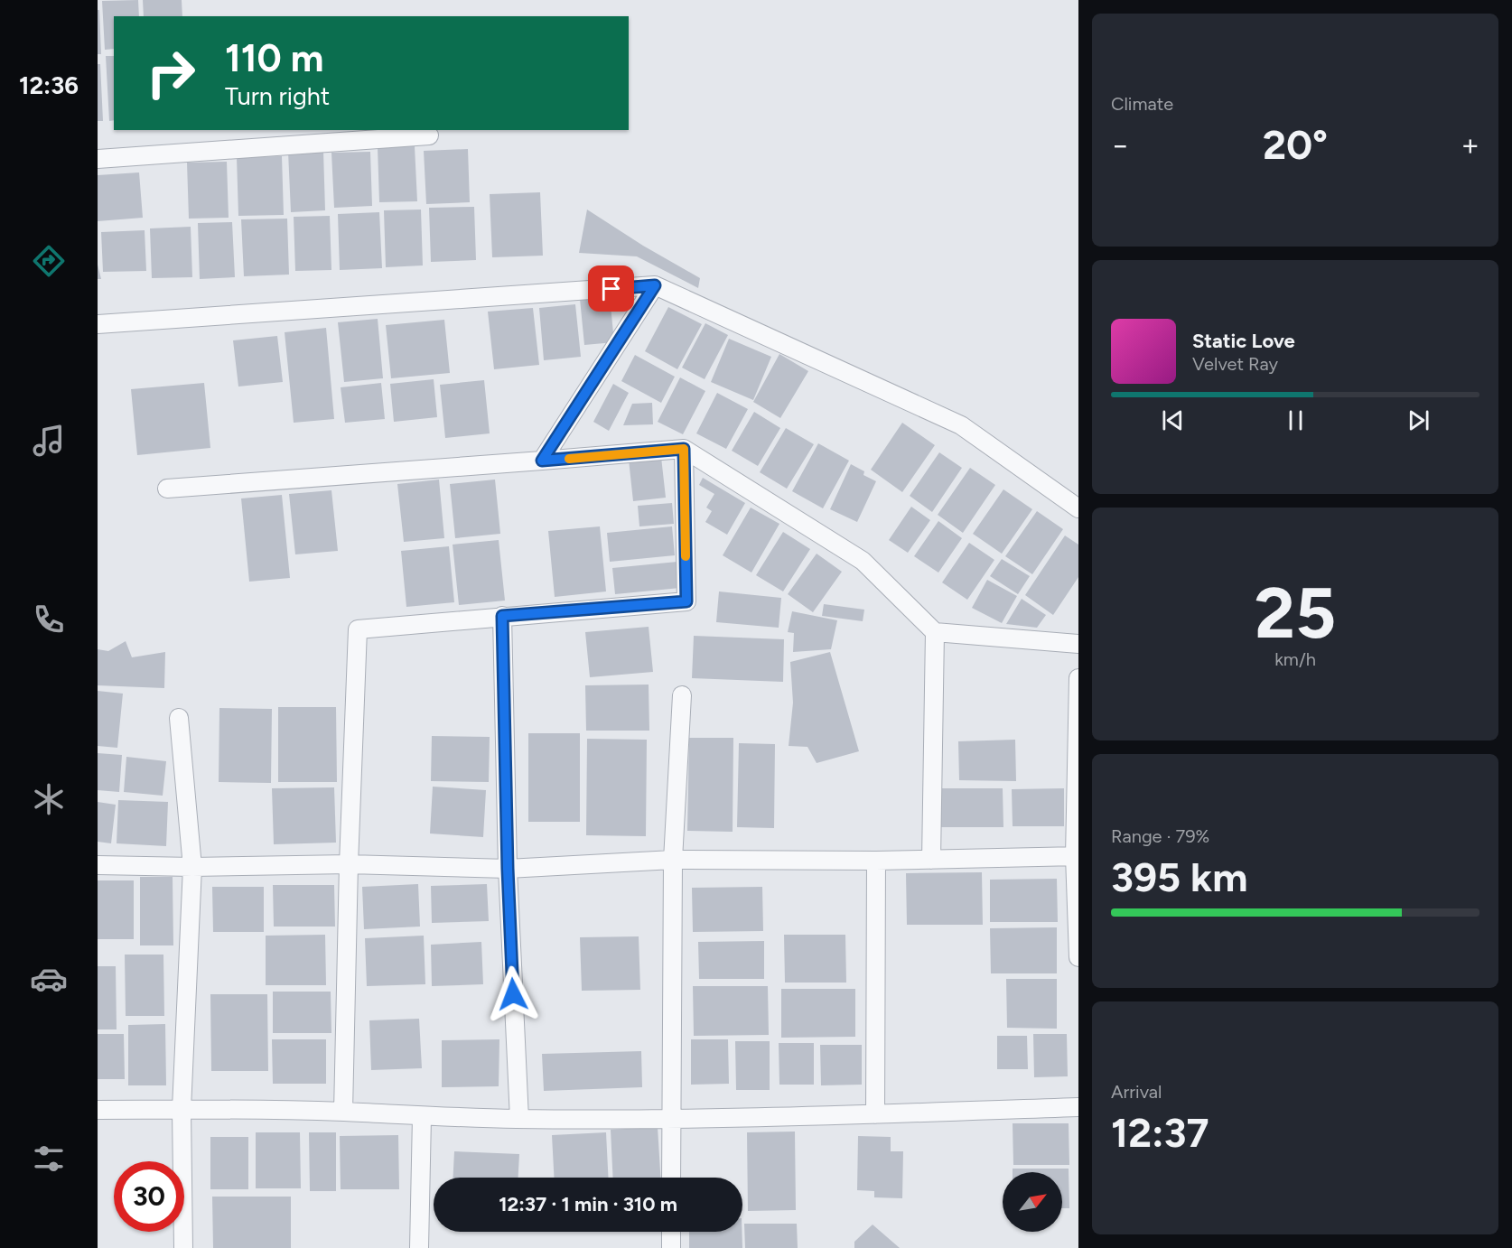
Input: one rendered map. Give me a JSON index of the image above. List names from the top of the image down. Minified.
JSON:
{"north":"top right","page":{"tabs":"12:36","tile":["Climate",["25","km/h"],["Range · 79%","395 km"],["Arrival","12:37"]],"turn":["110 m","Turn right"],"heat":["−","20°","+"],"song":["Static Love","Velvet Ray"],"limit":"30","trip":"12:37 · 1 min · 310 m"}}
